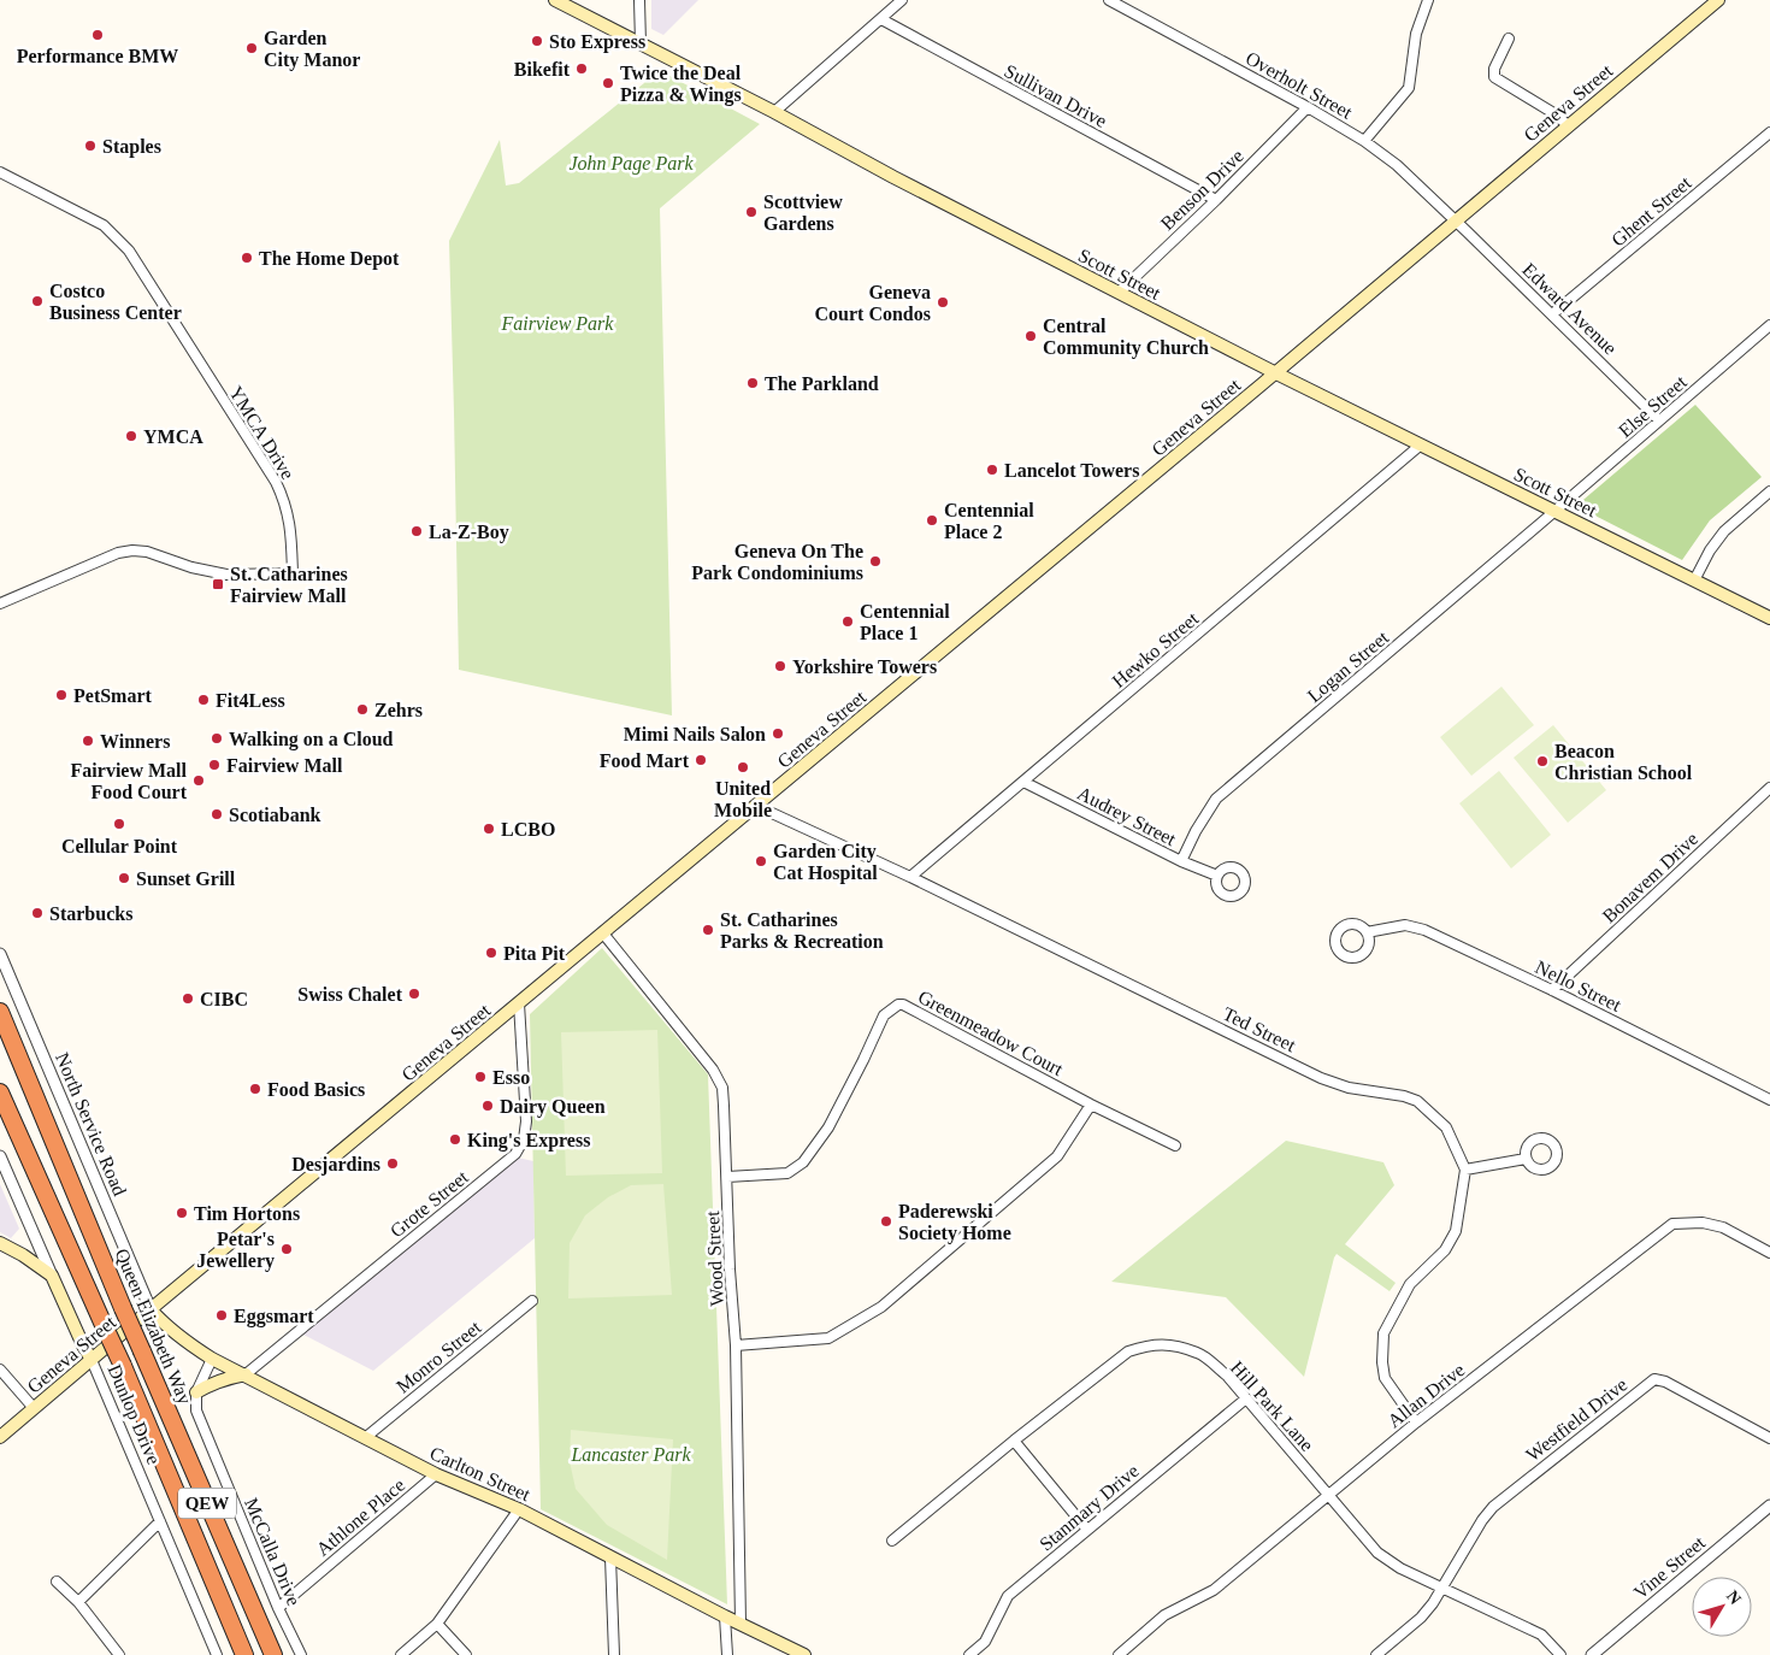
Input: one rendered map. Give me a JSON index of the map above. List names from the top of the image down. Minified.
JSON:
{"streets":{"highway":["Queen Elizabeth Way","QEW"],"main road":["Geneva Street","Scott Street","Dunlop Drive","Carlton Street"],"street":["Overholt Street","Sullivan Drive","Benson Drive","Ghent Street","Edward Avenue","Else Street","YMCA Drive","Hewko Street","Logan Street","Audrey Street","Bonavem Drive","Nello Street","Ted Street","Greenmeadow Court","North Service Road","Grote Street","Wood Street","Monro Street","Allan Drive","Hill Park Lane","Westfield Drive","Stanmary Drive","Athlone Place","McCalla Drive","Vine Street"]},"crossings":[["Overholt Street","Geneva Street"],["Overholt Street","Benson Drive"],["Overholt Street","Edward Avenue"],["Sullivan Drive","Benson Drive"],["Geneva Street","Scott Street"],["Geneva Street","Edward Avenue"],["Geneva Street","Ted Street"],["Geneva Street","North Service Road"],["Geneva Street","Grote Street"],["Geneva Street","Wood Street"],["Geneva Street","Dunlop Drive"],["Geneva Street","Carlton Street"],["Benson Drive","Scott Street"],["Ghent Street","Edward Avenue"],["Scott Street","Else Street"],["Scott Street","Hewko Street"],["Scott Street","Logan Street"],["Edward Avenue","Else Street"],["Else Street","Logan Street"],["Hewko Street","Audrey Street"],["Hewko Street","Ted Street"],["Logan Street","Audrey Street"],["Bonavem Drive","Nello Street"],["Greenmeadow Court","Wood Street"],["North Service Road","Carlton Street"],["Grote Street","Carlton Street"],["Wood Street","Carlton Street"],["Monro Street","Carlton Street"],["Allan Drive","Hill Park Lane"],["Hill Park Lane","Westfield Drive"],["Hill Park Lane","Stanmary Drive"],["Carlton Street","Athlone Place"],["Athlone Place","McCalla Drive"]],"parks":["John Page Park","Fairview Park","Lancaster Park"],"places":{"other":["Performance BMW","Sto Express","Garden City Manor","Bikefit","Twice the Deal Pizza & Wings","Staples","Scottview Gardens","The Home Depot","Costco Business Center","Geneva Court Condos","Central Community Church","The Parkland","YMCA","Lancelot Towers","Centennial Place 2","La-Z-Boy","Geneva On The Park Condominiums","Centennial Place 1","Yorkshire Towers","PetSmart","Fit4Less","Zehrs","Mimi Nails Salon","Walking on a Cloud","Winners","Food Mart","Beacon Christian School","Fairview Mall","United Mobile","Fairview Mall Food Court","Scotiabank","Cellular Point","LCBO","Garden City Cat Hospital","Sunset Grill","Starbucks","St. Catharines Parks & Recreation","Pita Pit","Swiss Chalet","CIBC","Esso","Food Basics","Dairy Queen","King's Express","Desjardins","Tim Hortons","Paderewski Society Home","Petar's Jewellery","Eggsmart"],"transit":["St. Catharines Fairview Mall"]},"north":"top right"}
